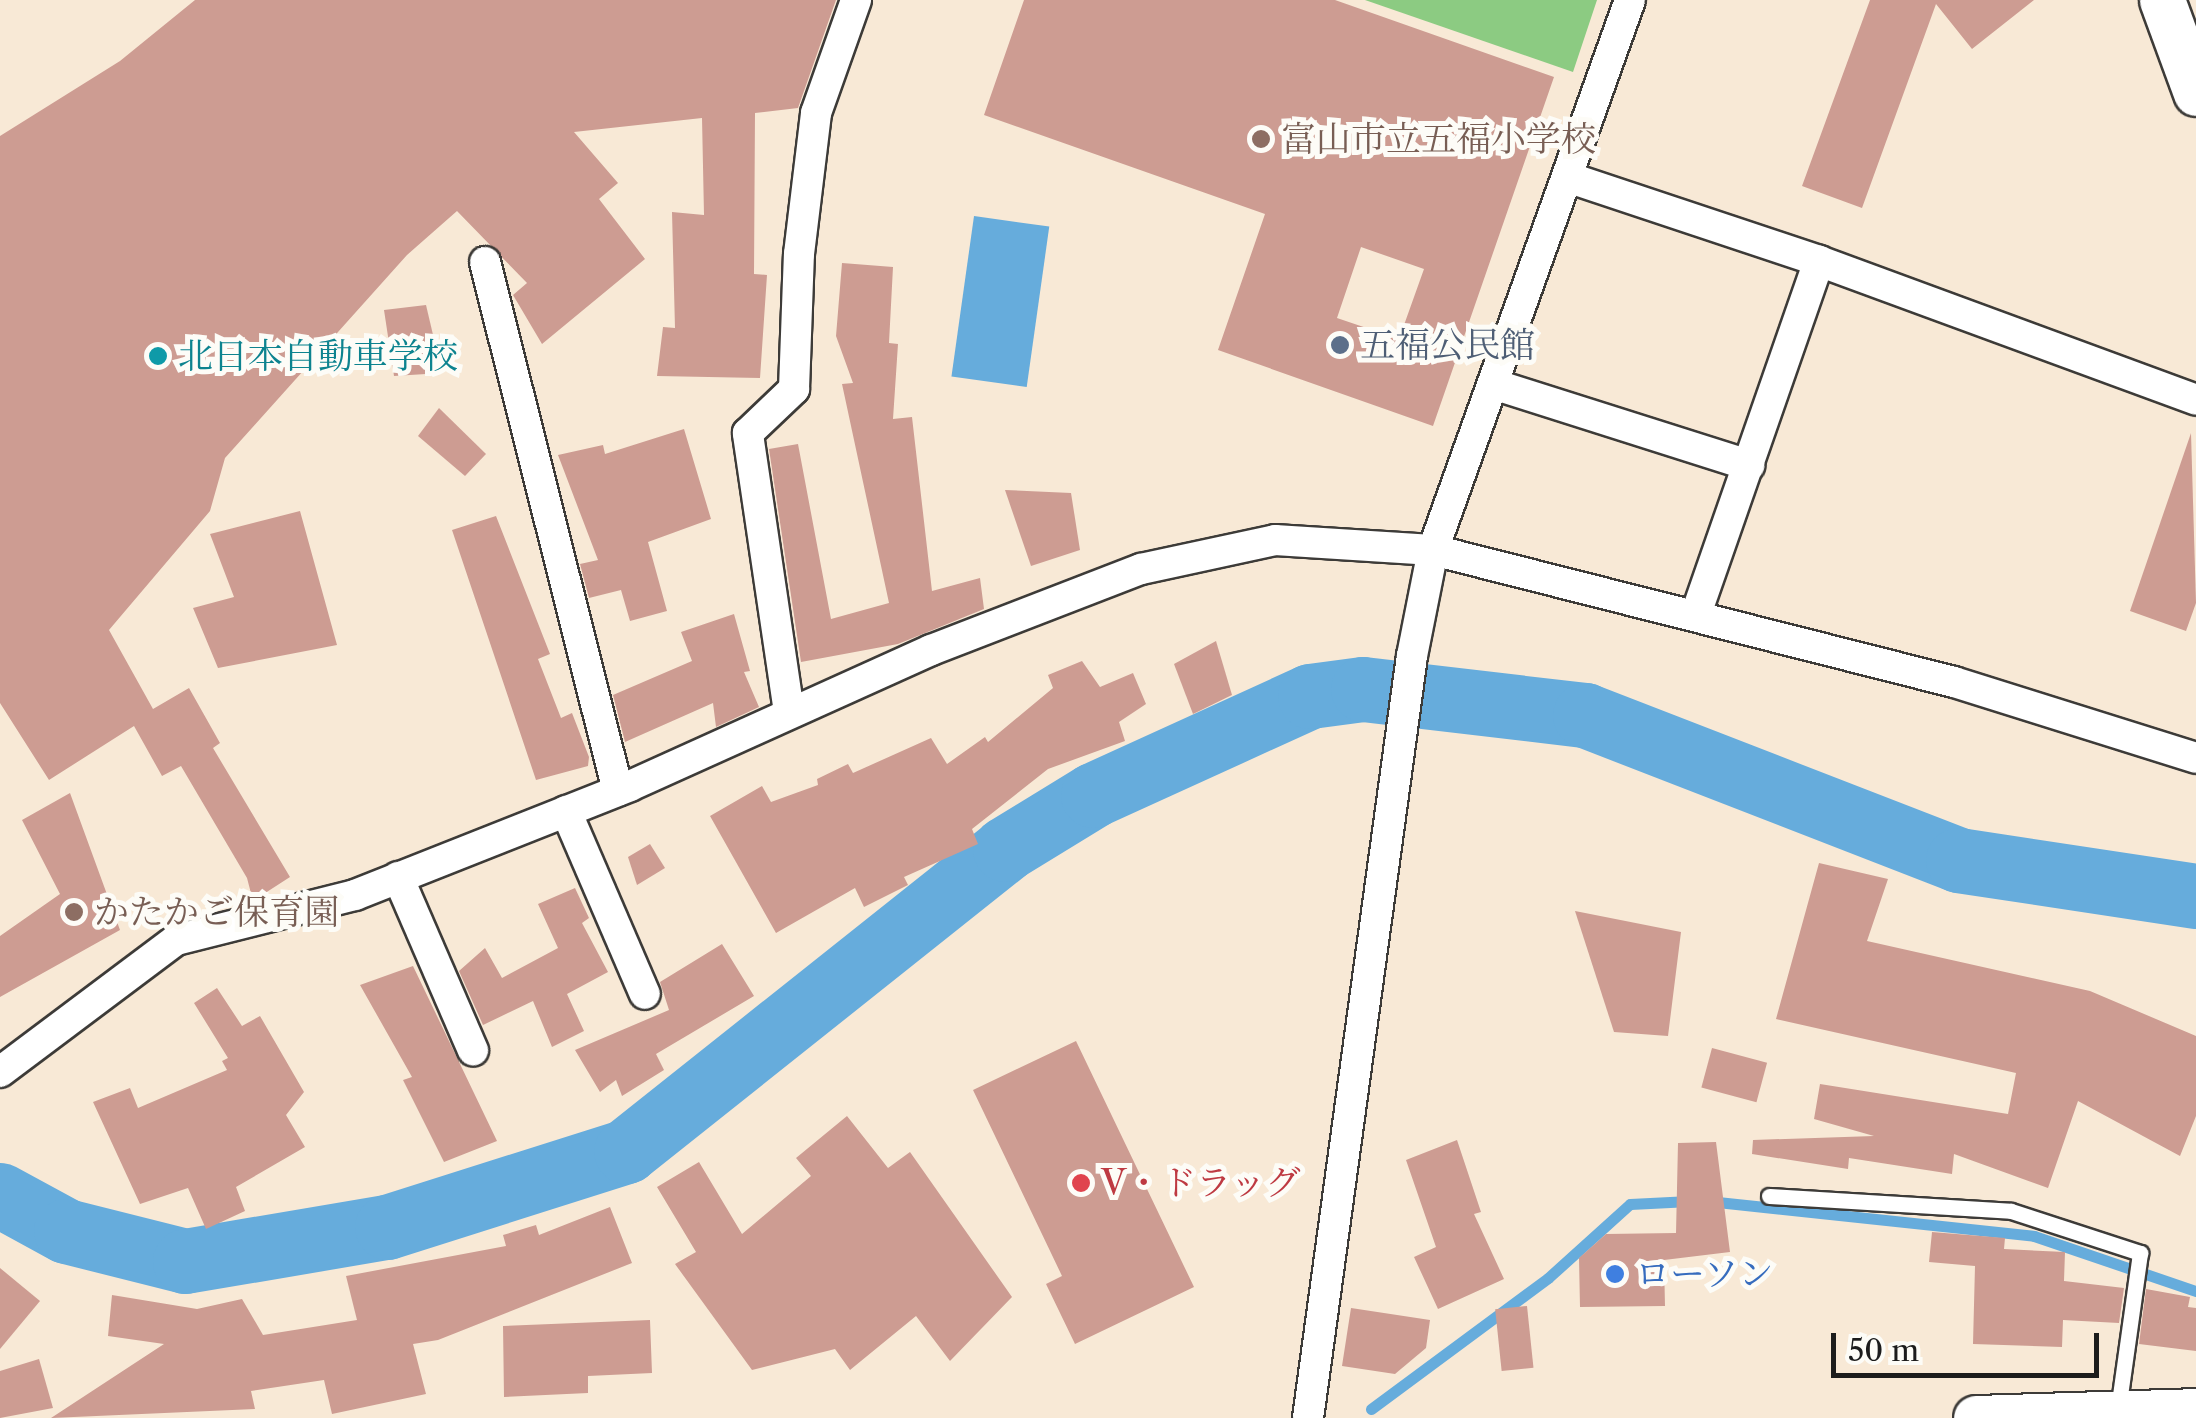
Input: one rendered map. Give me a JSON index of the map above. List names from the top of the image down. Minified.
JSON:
{"places":["富山市立五福小学校","五福公民館","北日本自動車学校","かたかご保育園","V・ドラッグ","ローソン"],"scale_bar":"50 m"}
